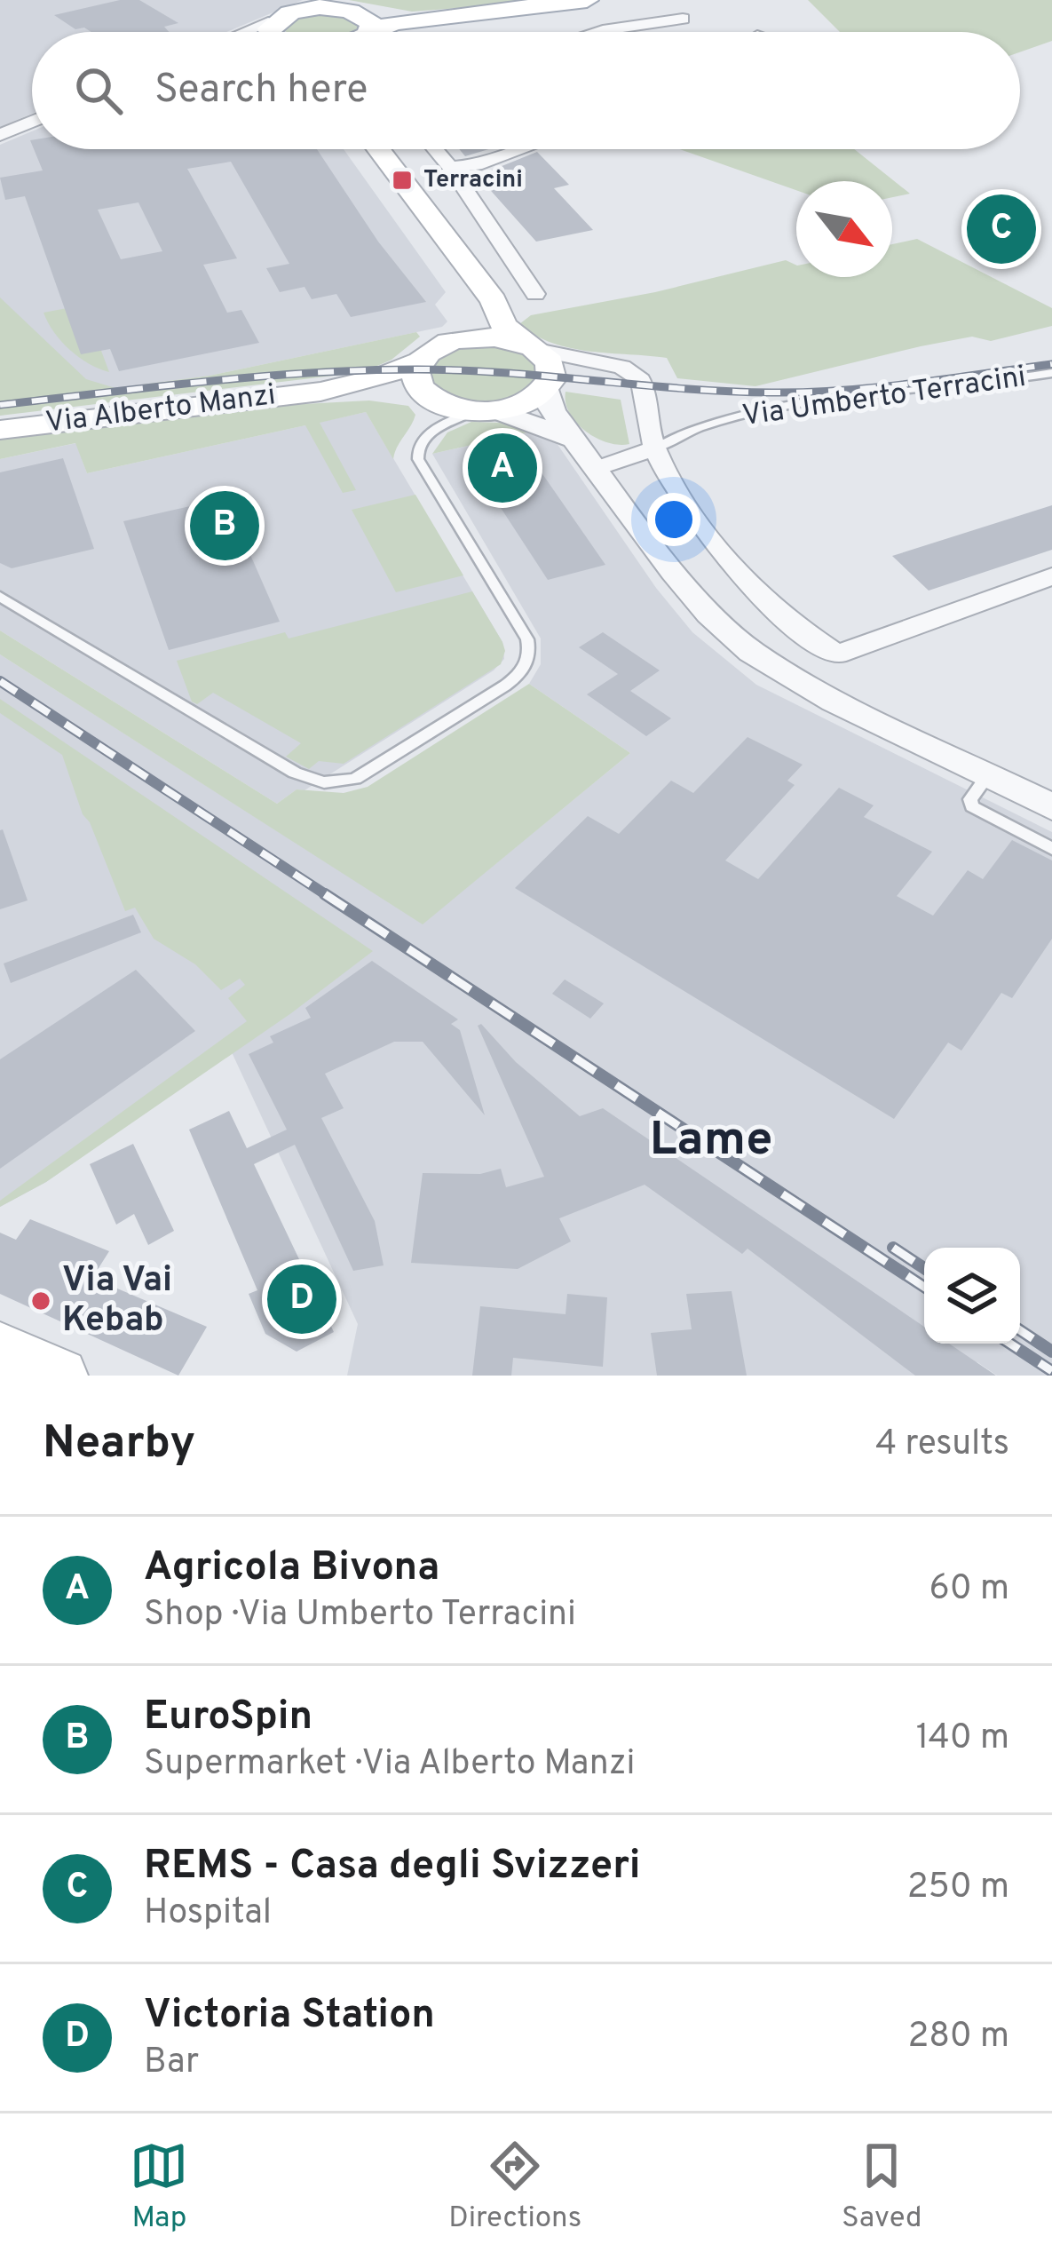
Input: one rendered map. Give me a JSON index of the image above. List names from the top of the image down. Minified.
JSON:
{"streets":{"main road":["Via Alberto Manzi"],"street":["Via Umberto Terracini"]},"districts":["Lame"],"places":{"transit":["Terracini"],"other":["Via Vai Kebab"]},"north":"bottom right","page":{"search":"Search here","pins":["C","A","B","D"],"heading":["Nearby","4 results"],"list":[{"mark":"A","name":"Agricola Bivona","note":"Shop · Via Umberto Terracini","value":"60 m"},{"mark":"B","name":"EuroSpin","note":"Supermarket · Via Alberto Manzi","value":"140 m"},{"mark":"C","name":"REMS - Casa degli Svizzeri","note":"Hospital","value":"250 m"},{"mark":"D","name":"Victoria Station","note":"Bar","value":"280 m"}],"nav":["Map","Directions","Saved"]}}
